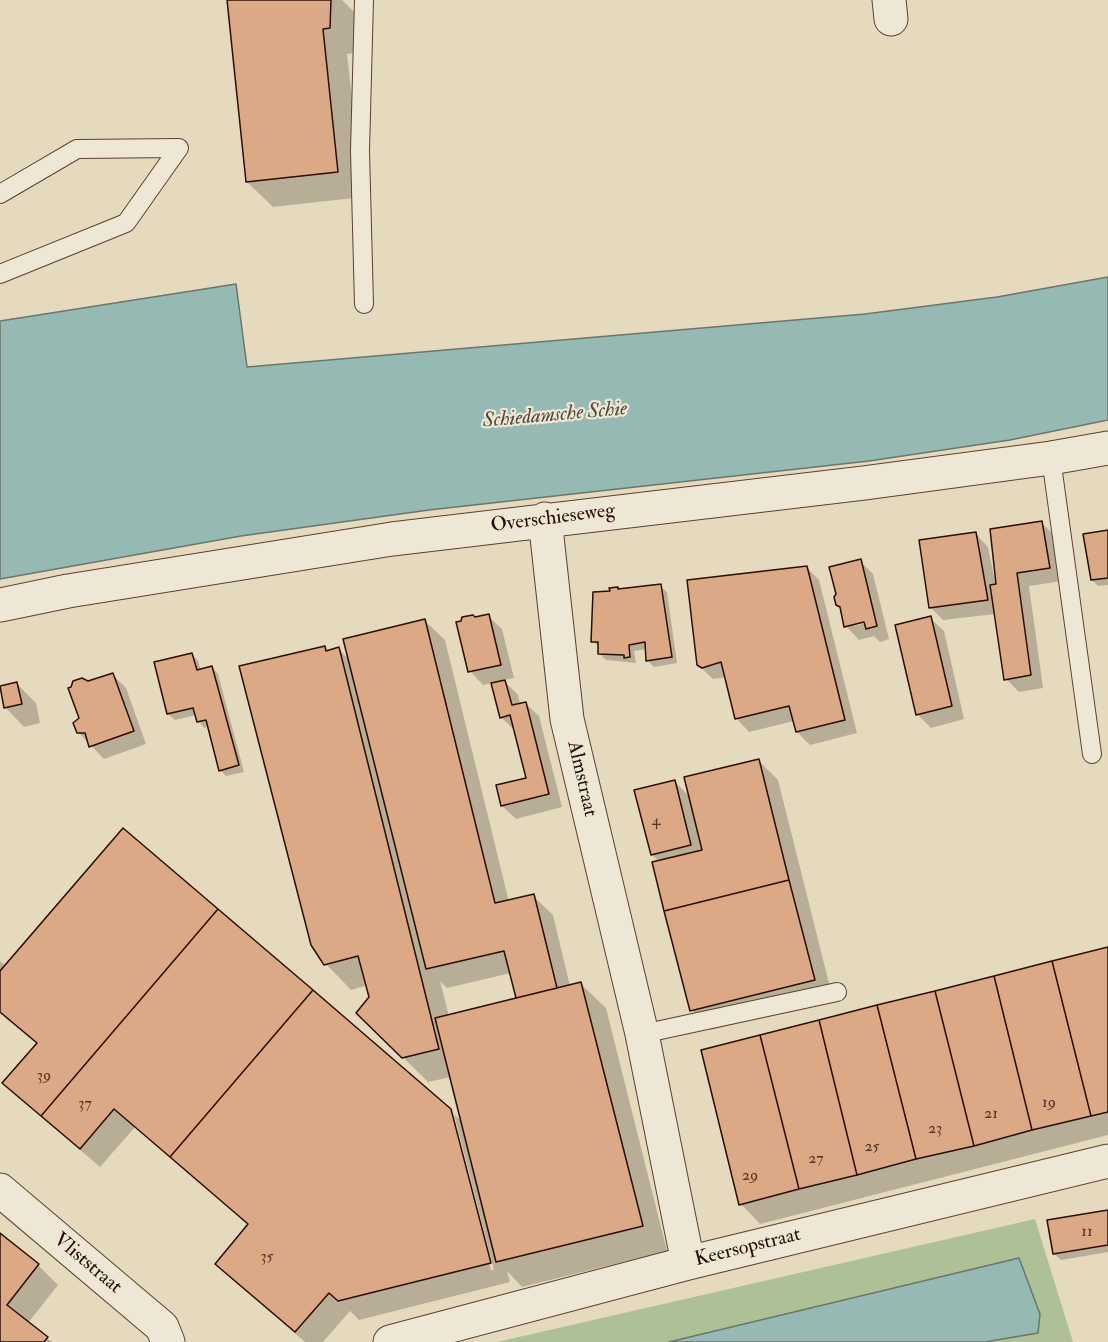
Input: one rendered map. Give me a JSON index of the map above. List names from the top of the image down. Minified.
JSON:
{"streets":{"street":["Overschieseweg","Almstraat","Keersopstraat","Vliststraat"]},"crossings":[["Overschieseweg","Almstraat"],["Almstraat","Keersopstraat"]],"water":["Schiedamsche Schie"],"house_numbers":["4","39","19","37","21","23","25","27","29","11","35"]}
